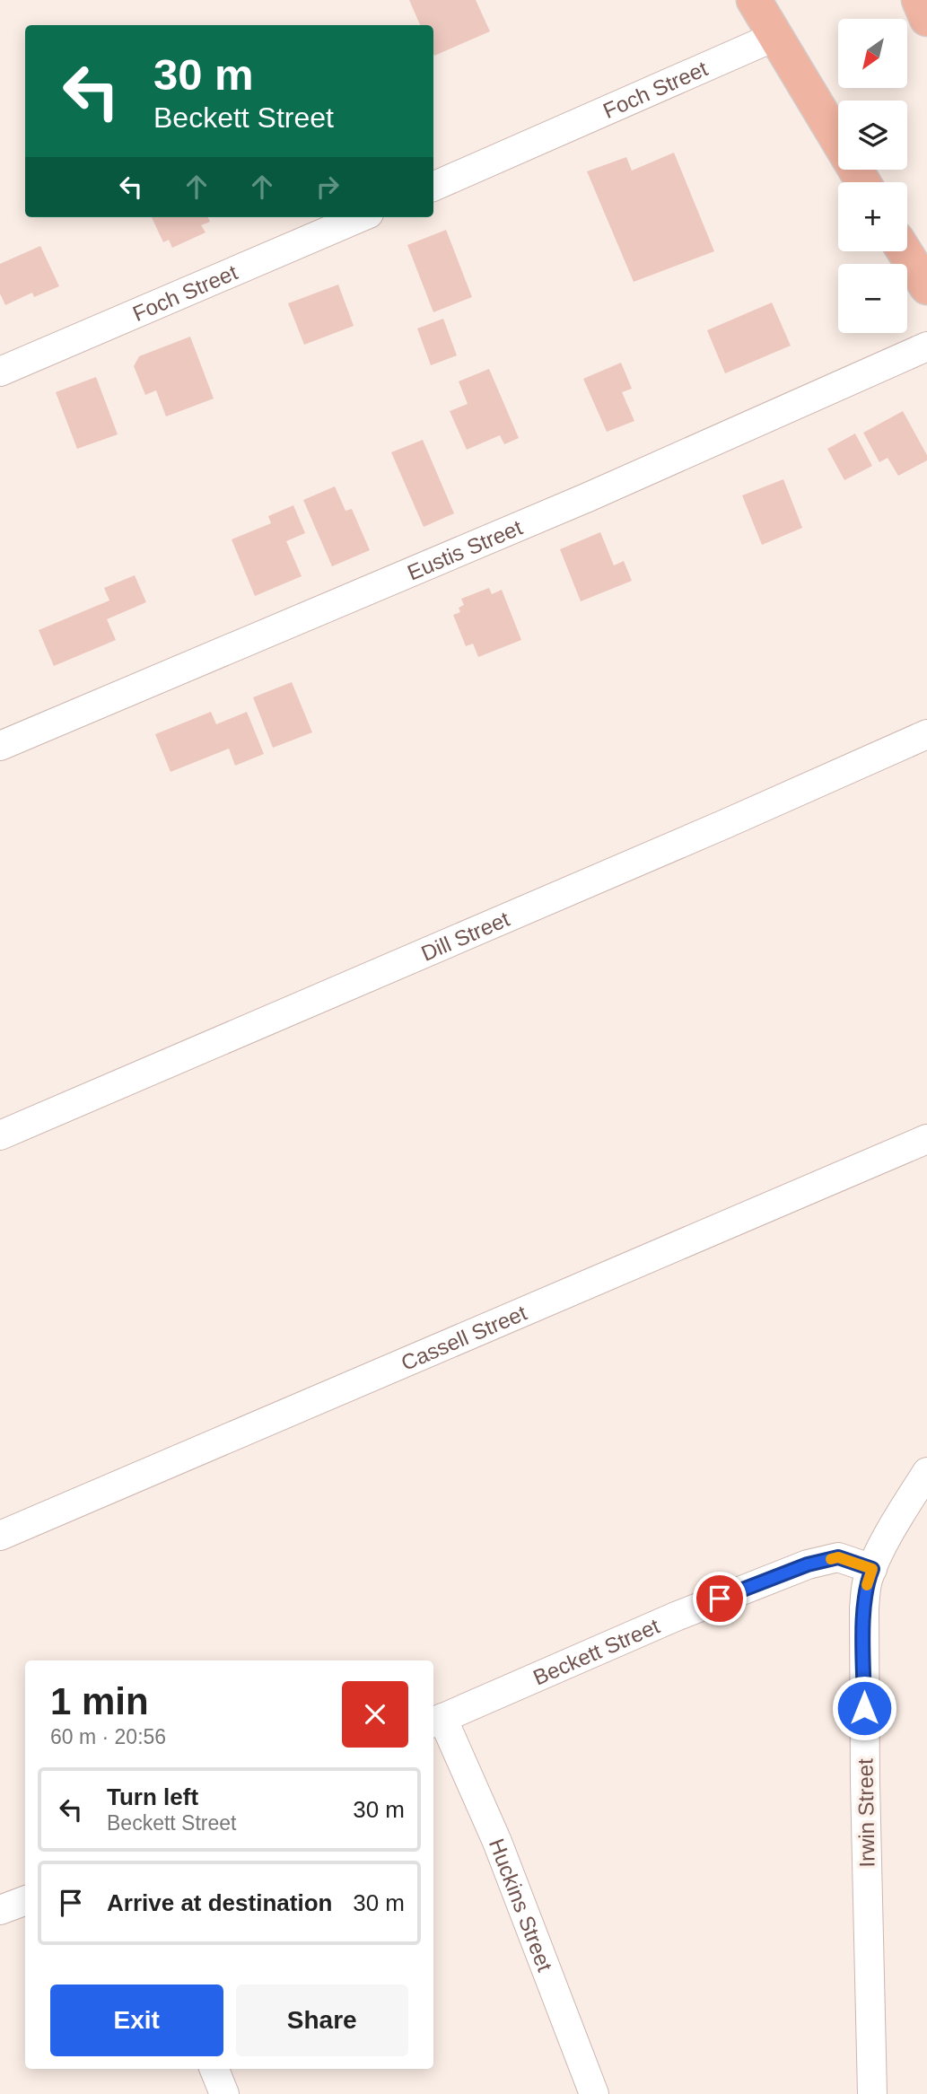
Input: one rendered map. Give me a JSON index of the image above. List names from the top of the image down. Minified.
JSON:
{"streets":{"street":["Foch Street","Eustis Street","Dill Street","Cassell Street","Beckett Street","Irwin Street","Huckins Street"]},"crossings":[["Beckett Street","Irwin Street"],["Beckett Street","Huckins Street"]],"north":"bottom left","page":{"map_buttons":["+","−"],"turn":["30 m","Beckett Street"],"heading":["1 min","60 m · 20:56"],"list":[{"name":"Turn left","note":"Beckett Street","value":"30 m"},{"name":"Arrive at destination","value":"30 m"}],"buttons":["Exit","Share"]}}
